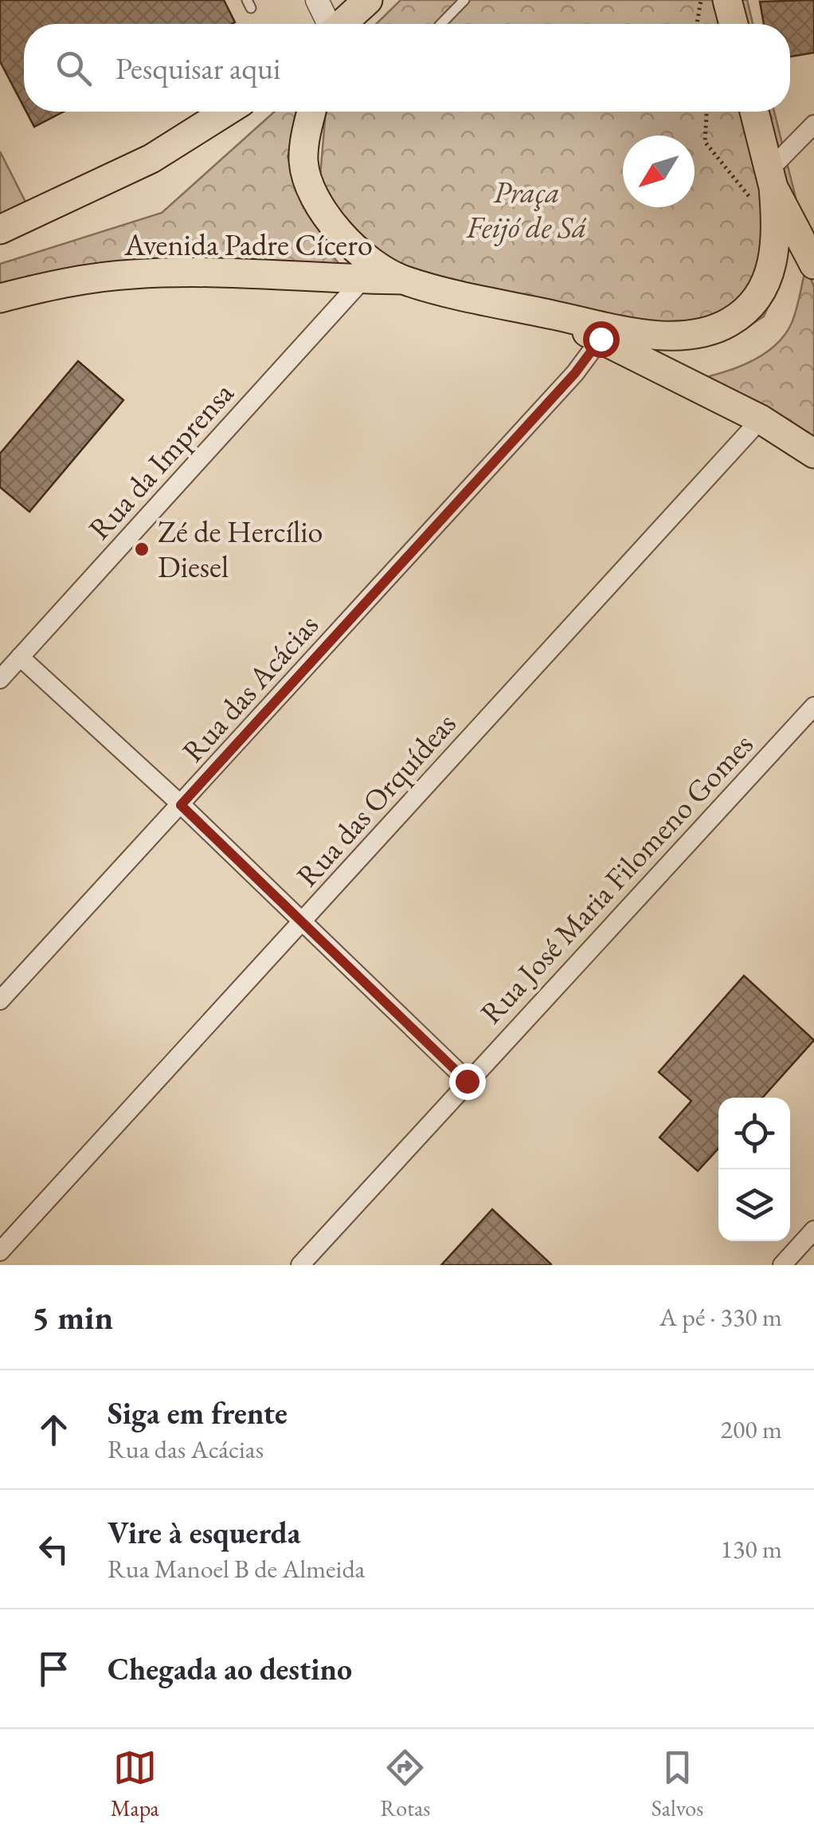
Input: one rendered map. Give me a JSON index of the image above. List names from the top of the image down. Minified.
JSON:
{"streets":{"highway":["Avenida Padre Cícero"],"street":["Rua da Imprensa","Rua das Acácias","Rua das Orquídeas","Rua José Maria Filomeno Gomes"]},"crossings":[["Avenida Padre Cícero","Rua da Imprensa"]],"parks":["Praça Feijó de Sá"],"places":["Zé de Hercílio Diesel"],"north":"bottom left","page":{"search":"Pesquisar aqui","heading":["5 min","A pé · 330 m"],"list":[["Siga em frente","Rua das Acácias","200 m"],["Vire à esquerda","Rua Manoel B de Almeida","130 m"],"Chegada ao destino"],"nav":["Mapa","Rotas","Salvos"]}}
